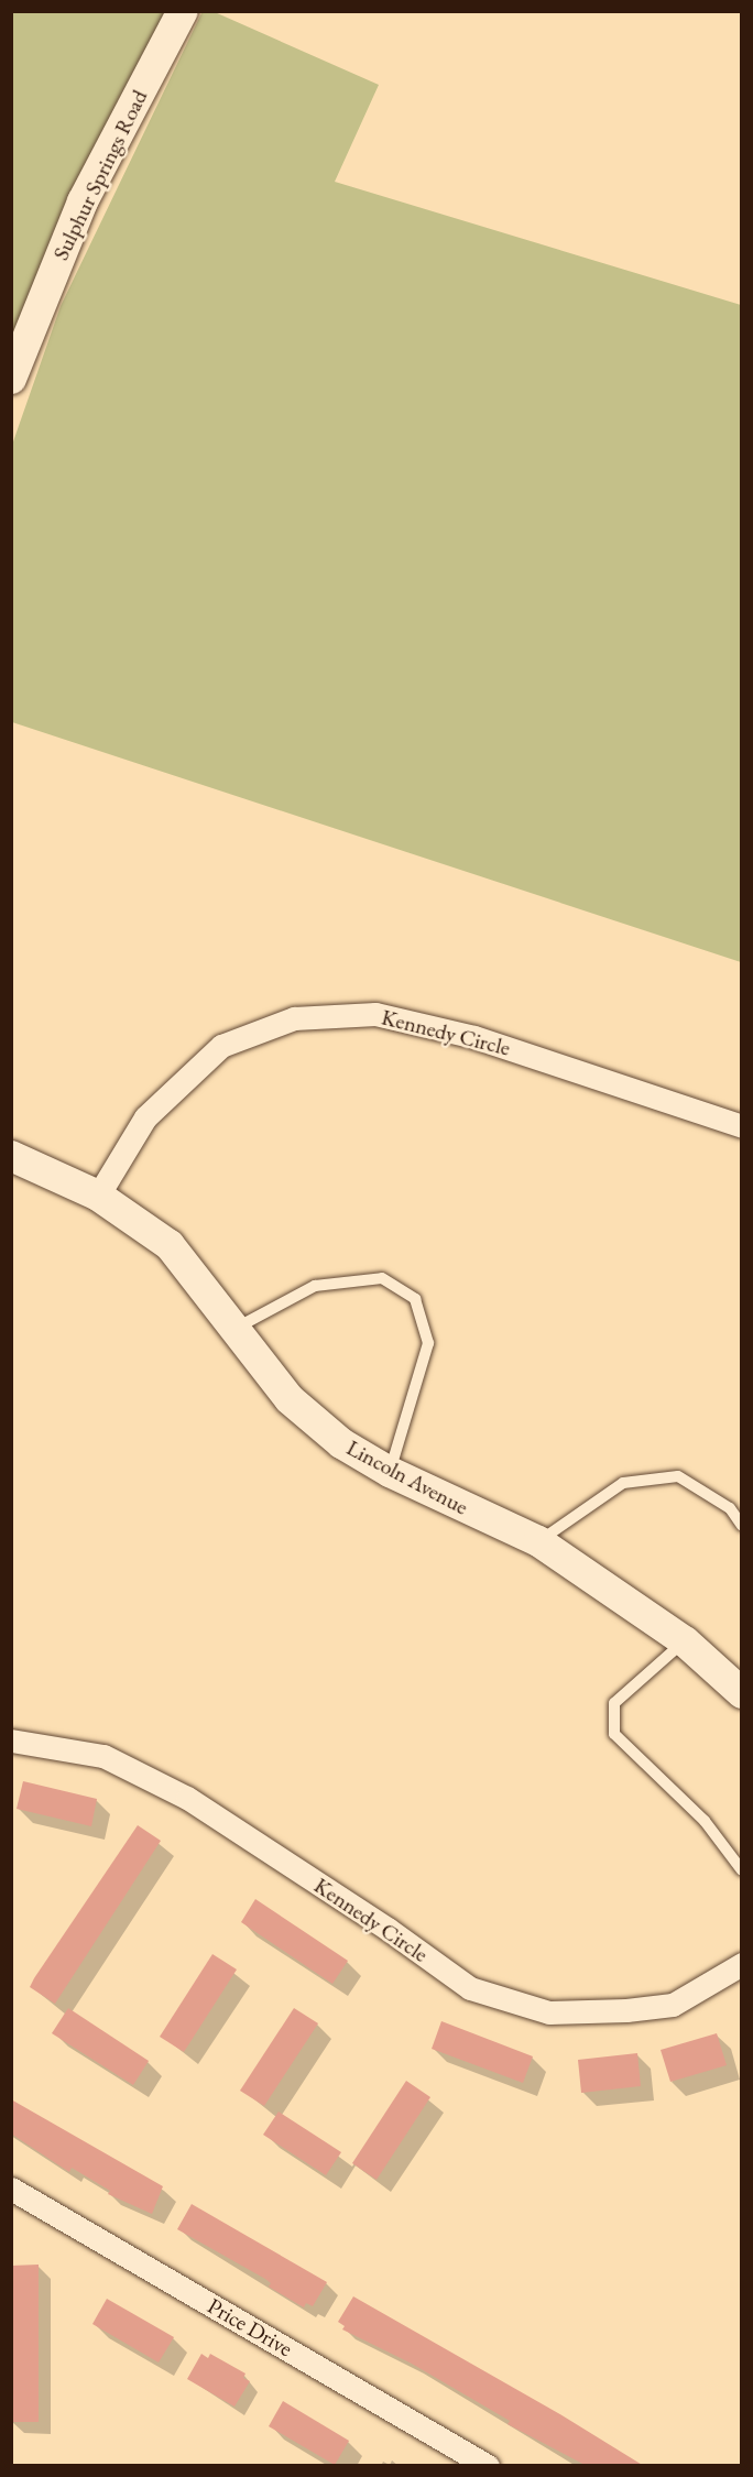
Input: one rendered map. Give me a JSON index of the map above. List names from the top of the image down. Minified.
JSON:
{"streets":{"street":["Sulphur Springs Road","Kennedy Circle","Lincoln Avenue","Price Drive"]},"crossings":[["Kennedy Circle","Lincoln Avenue"]]}
